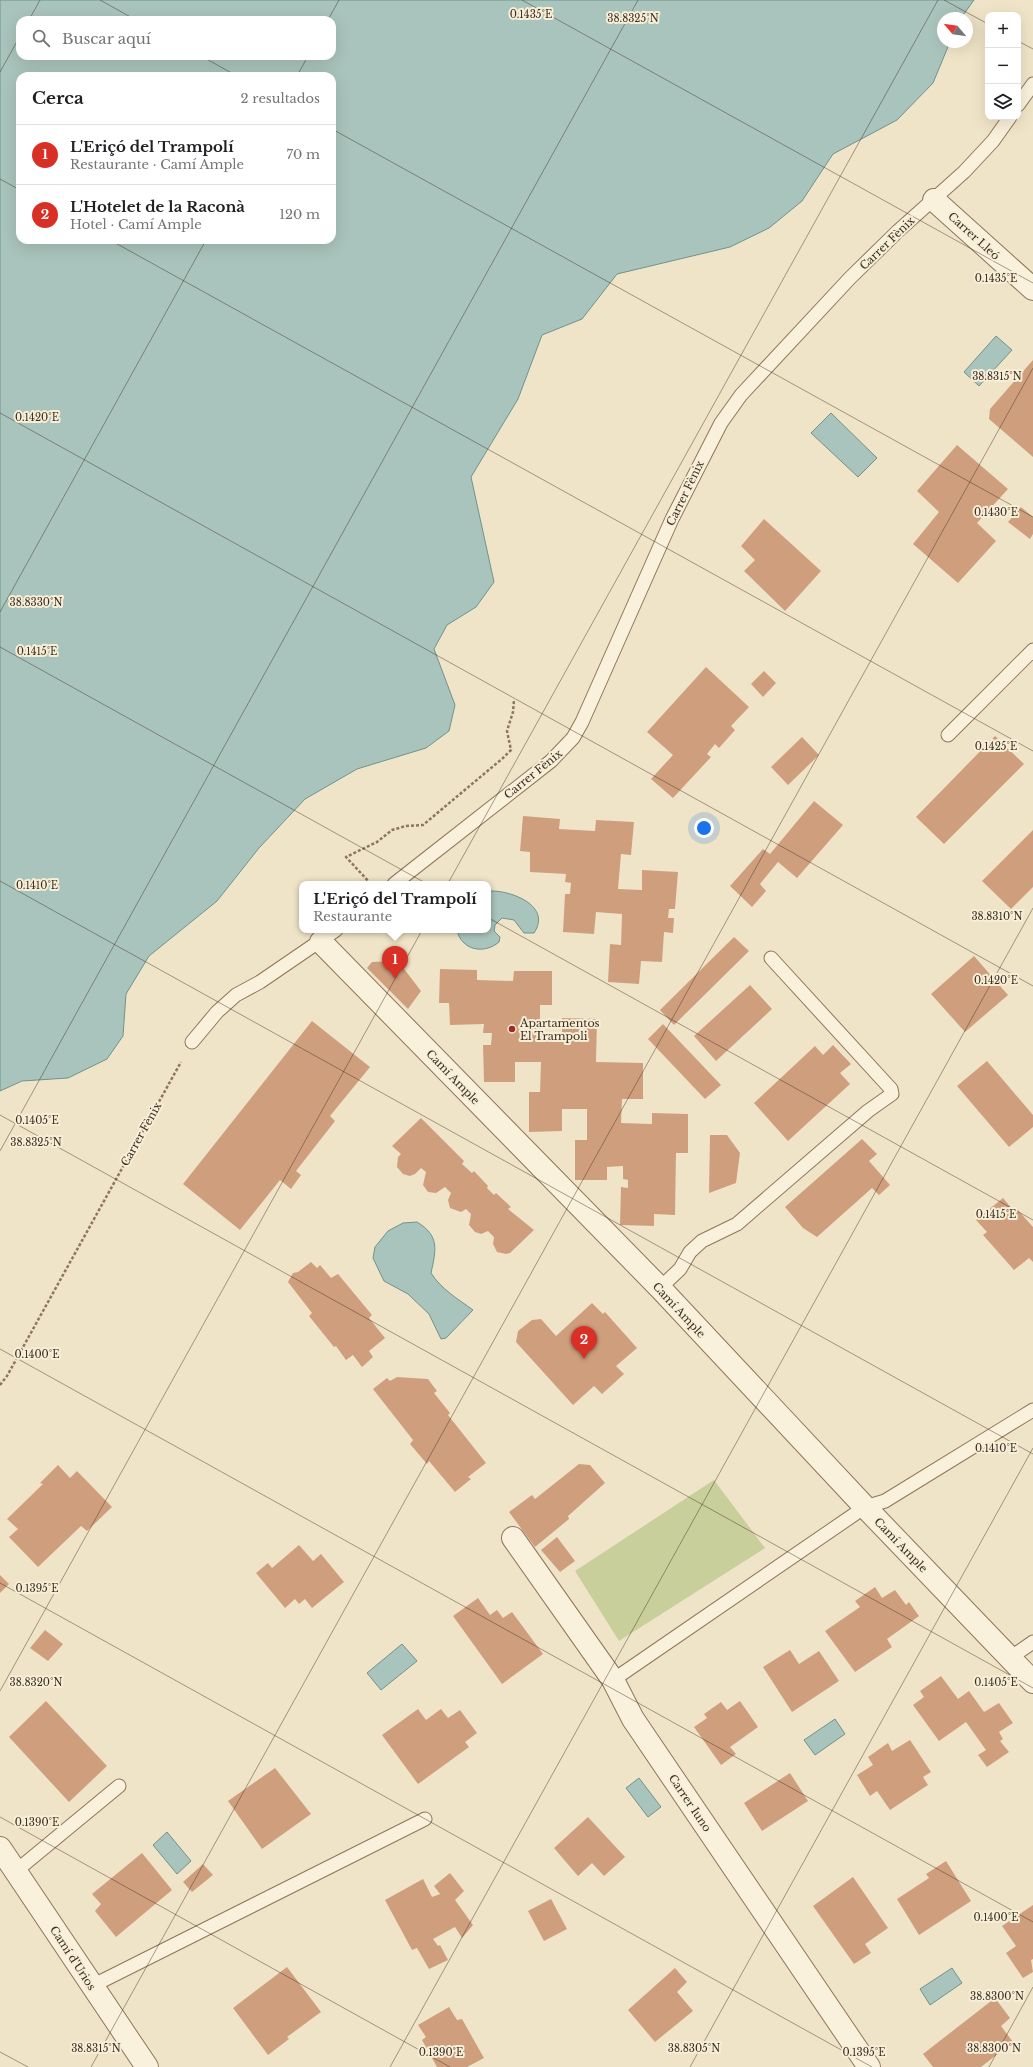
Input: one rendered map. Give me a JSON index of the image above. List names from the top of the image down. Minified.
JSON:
{"streets":{"street":["Carrer Lleó","Camí Ample","Carrer Iuno","Camí d'Urios"],"lane":["Carrer Fènix"]},"crossings":[["Carrer Lleó","Carrer Fènix"]],"places":["Apartamentos El Trampoli"],"north":"top left","page":{"map_buttons":["+","−"],"search":"Buscar aquí","heading":["Cerca","2 resultados"],"list":[{"mark":"1","name":"L'Eriçó del Trampolí","note":"Restaurante · Camí Ample","value":"70 m"},{"mark":"2","name":"L'Hotelet de la Raconà","note":"Hotel · Camí Ample","value":"120 m"}],"popup":["L'Eriçó del Trampolí","Restaurante"],"pins":["1","2"]},"coordinates":["0.1435°E","38.8325°N","38.8315°N","0.1420°E","0.1430°E","38.8330°N","0.1415°E","0.1425°E","0.1410°E","38.8310°N","0.1405°E","0.1400°E","0.1395°E","38.8320°N","0.1390°E","38.8300°N","38.8305°N"]}
